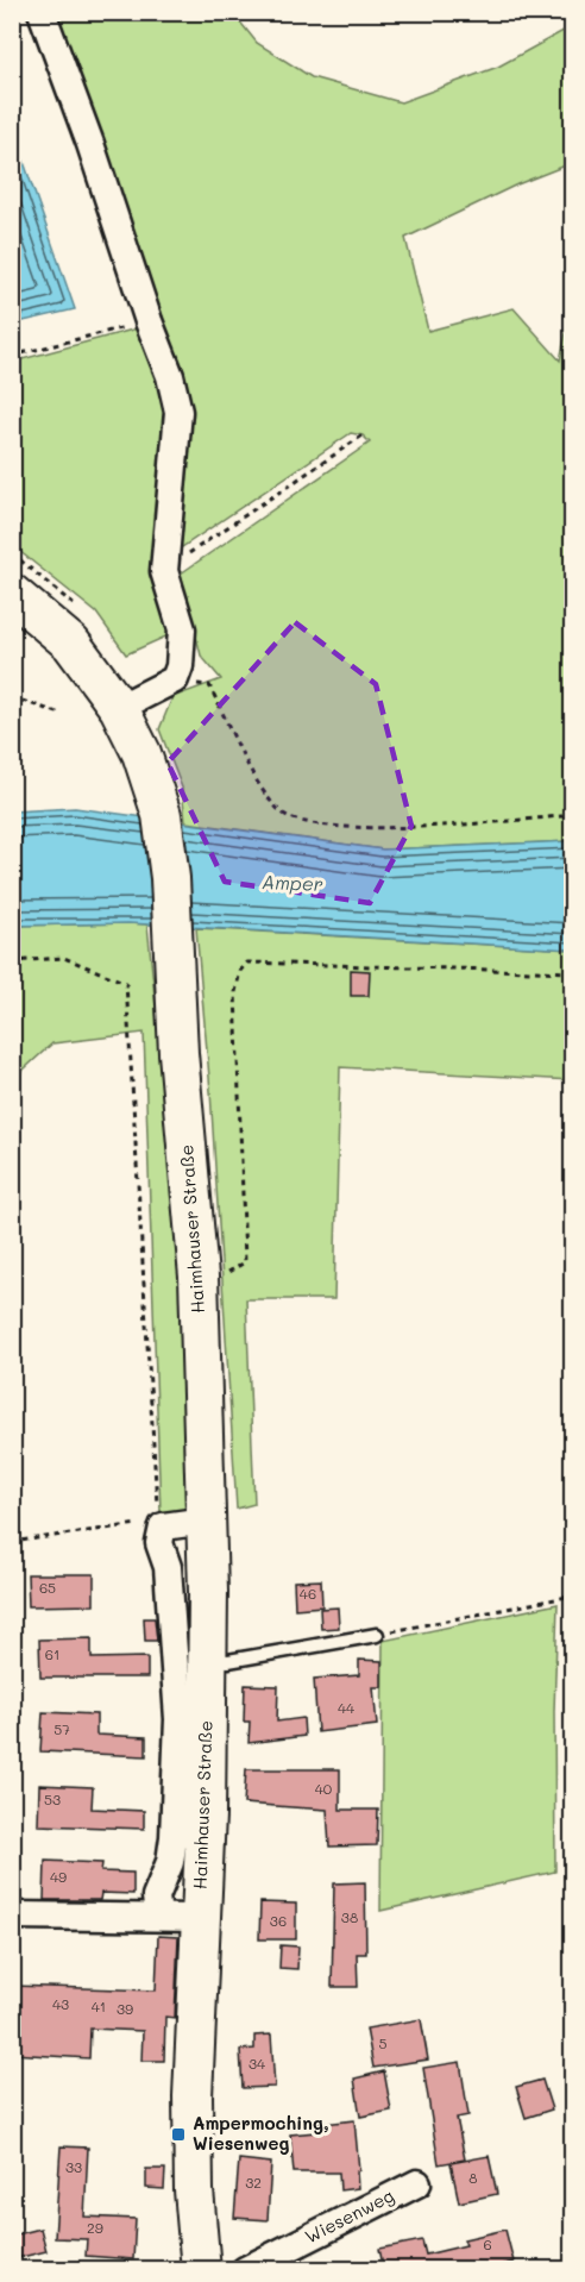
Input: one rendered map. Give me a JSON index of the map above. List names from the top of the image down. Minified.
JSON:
{"streets":{"main road":["Haimhauser Straße"],"street":["Wiesenweg"]},"water":["Amper"],"places":{"transit":["Ampermoching, Wiesenweg"]},"house_numbers":["65","46","61","44","57","40","53","49","38","36","43","41","39","5","34","33","8","32","29","6"]}
